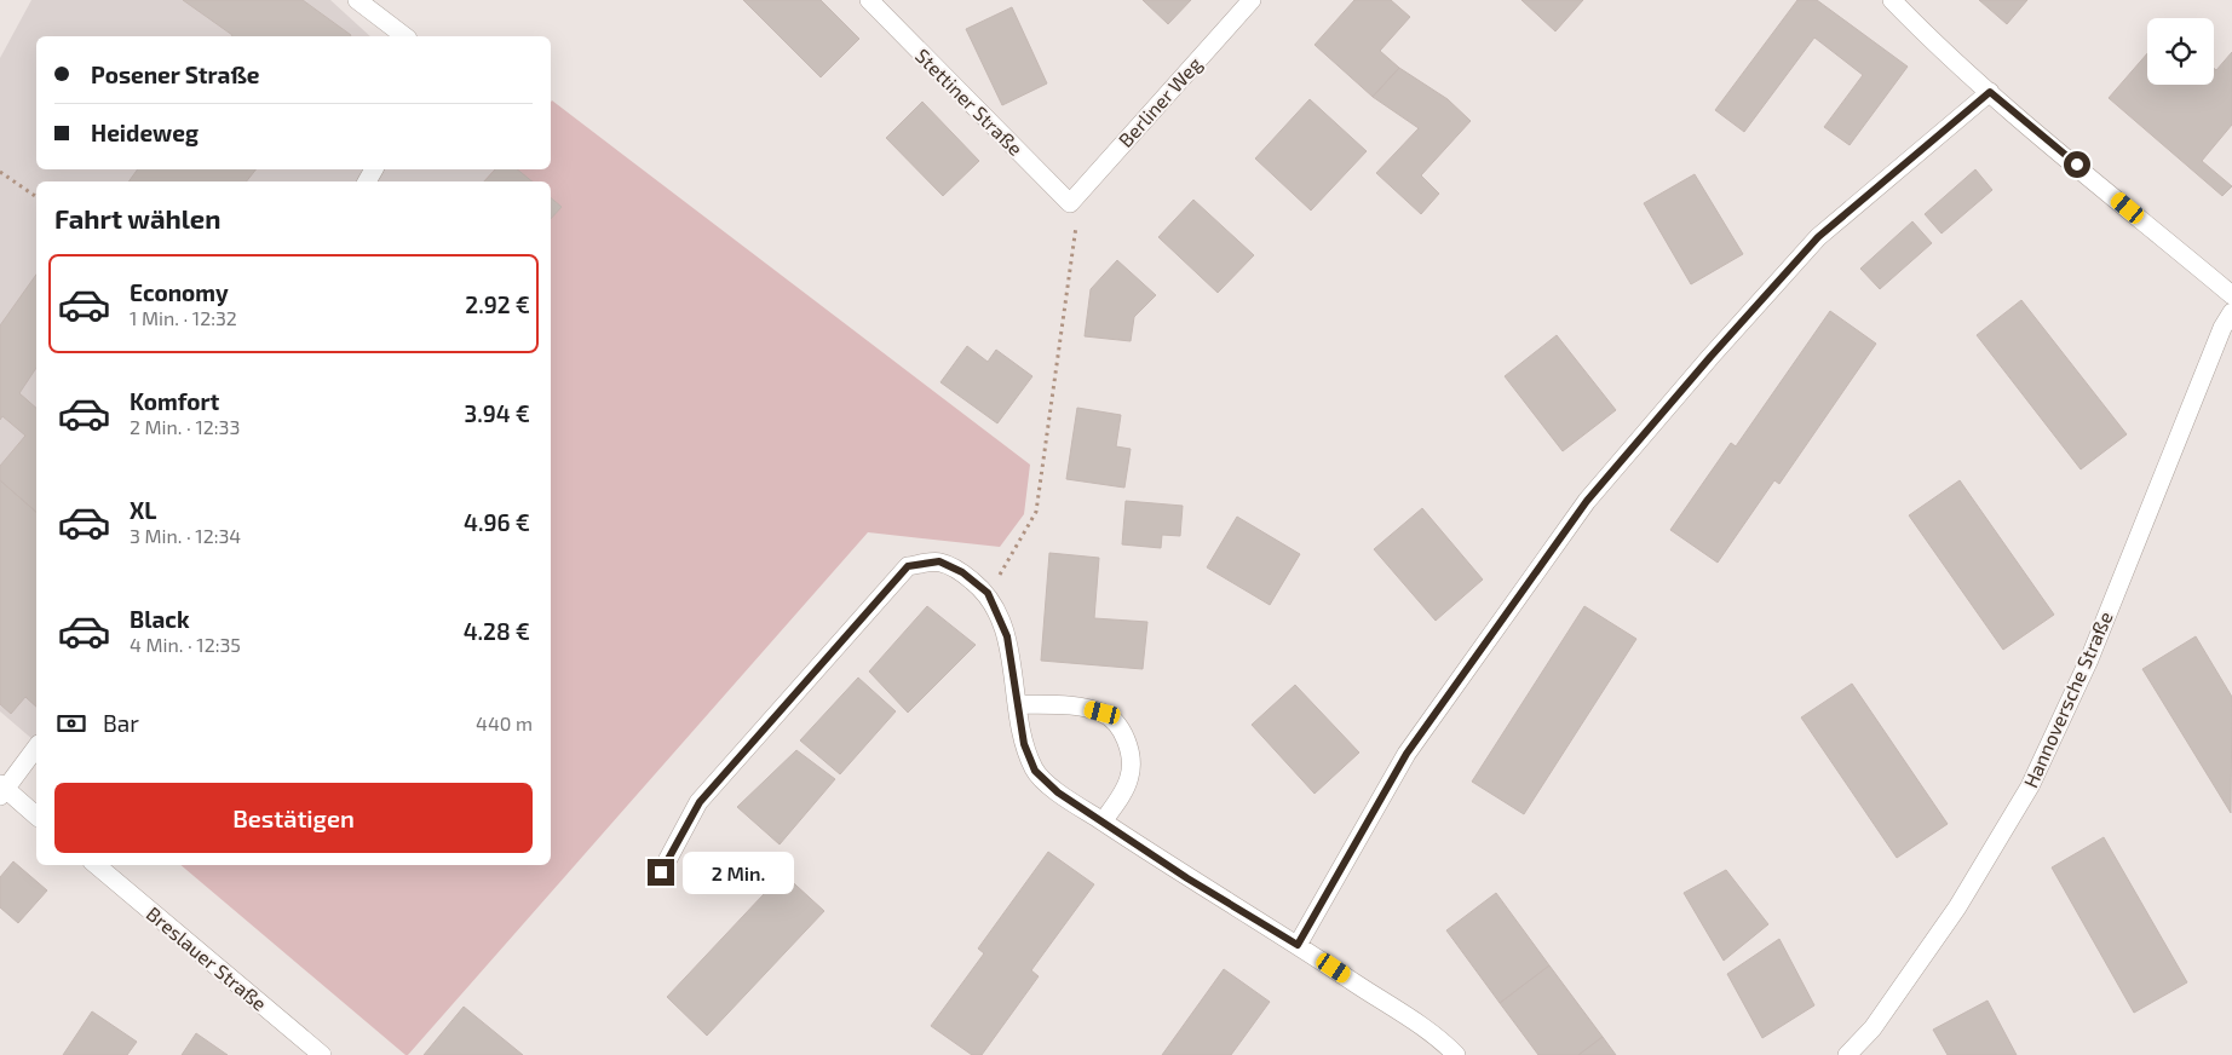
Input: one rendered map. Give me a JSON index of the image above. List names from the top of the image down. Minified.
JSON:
{"streets":{"street":["Stettiner Straße","Berliner Weg","Hannoversche Straße","Breslauer Straße"]},"crossings":[["Stettiner Straße","Berliner Weg"]],"page":{"banner":["Posener Straße","Heideweg"],"heading":"Fahrt wählen","list":[{"name":"Economy","note":"1 Min. · 12:32","value":"2.92 €"},{"name":"Komfort","note":"2 Min. · 12:33","value":"3.94 €"},{"name":"XL","note":"3 Min. · 12:34","value":"4.96 €"},{"name":"Black","note":"4 Min. · 12:35","value":"4.28 €"}],"pay":["Bar","440 m"],"buttons":"Bestätigen","bubble":"2 Min."}}
